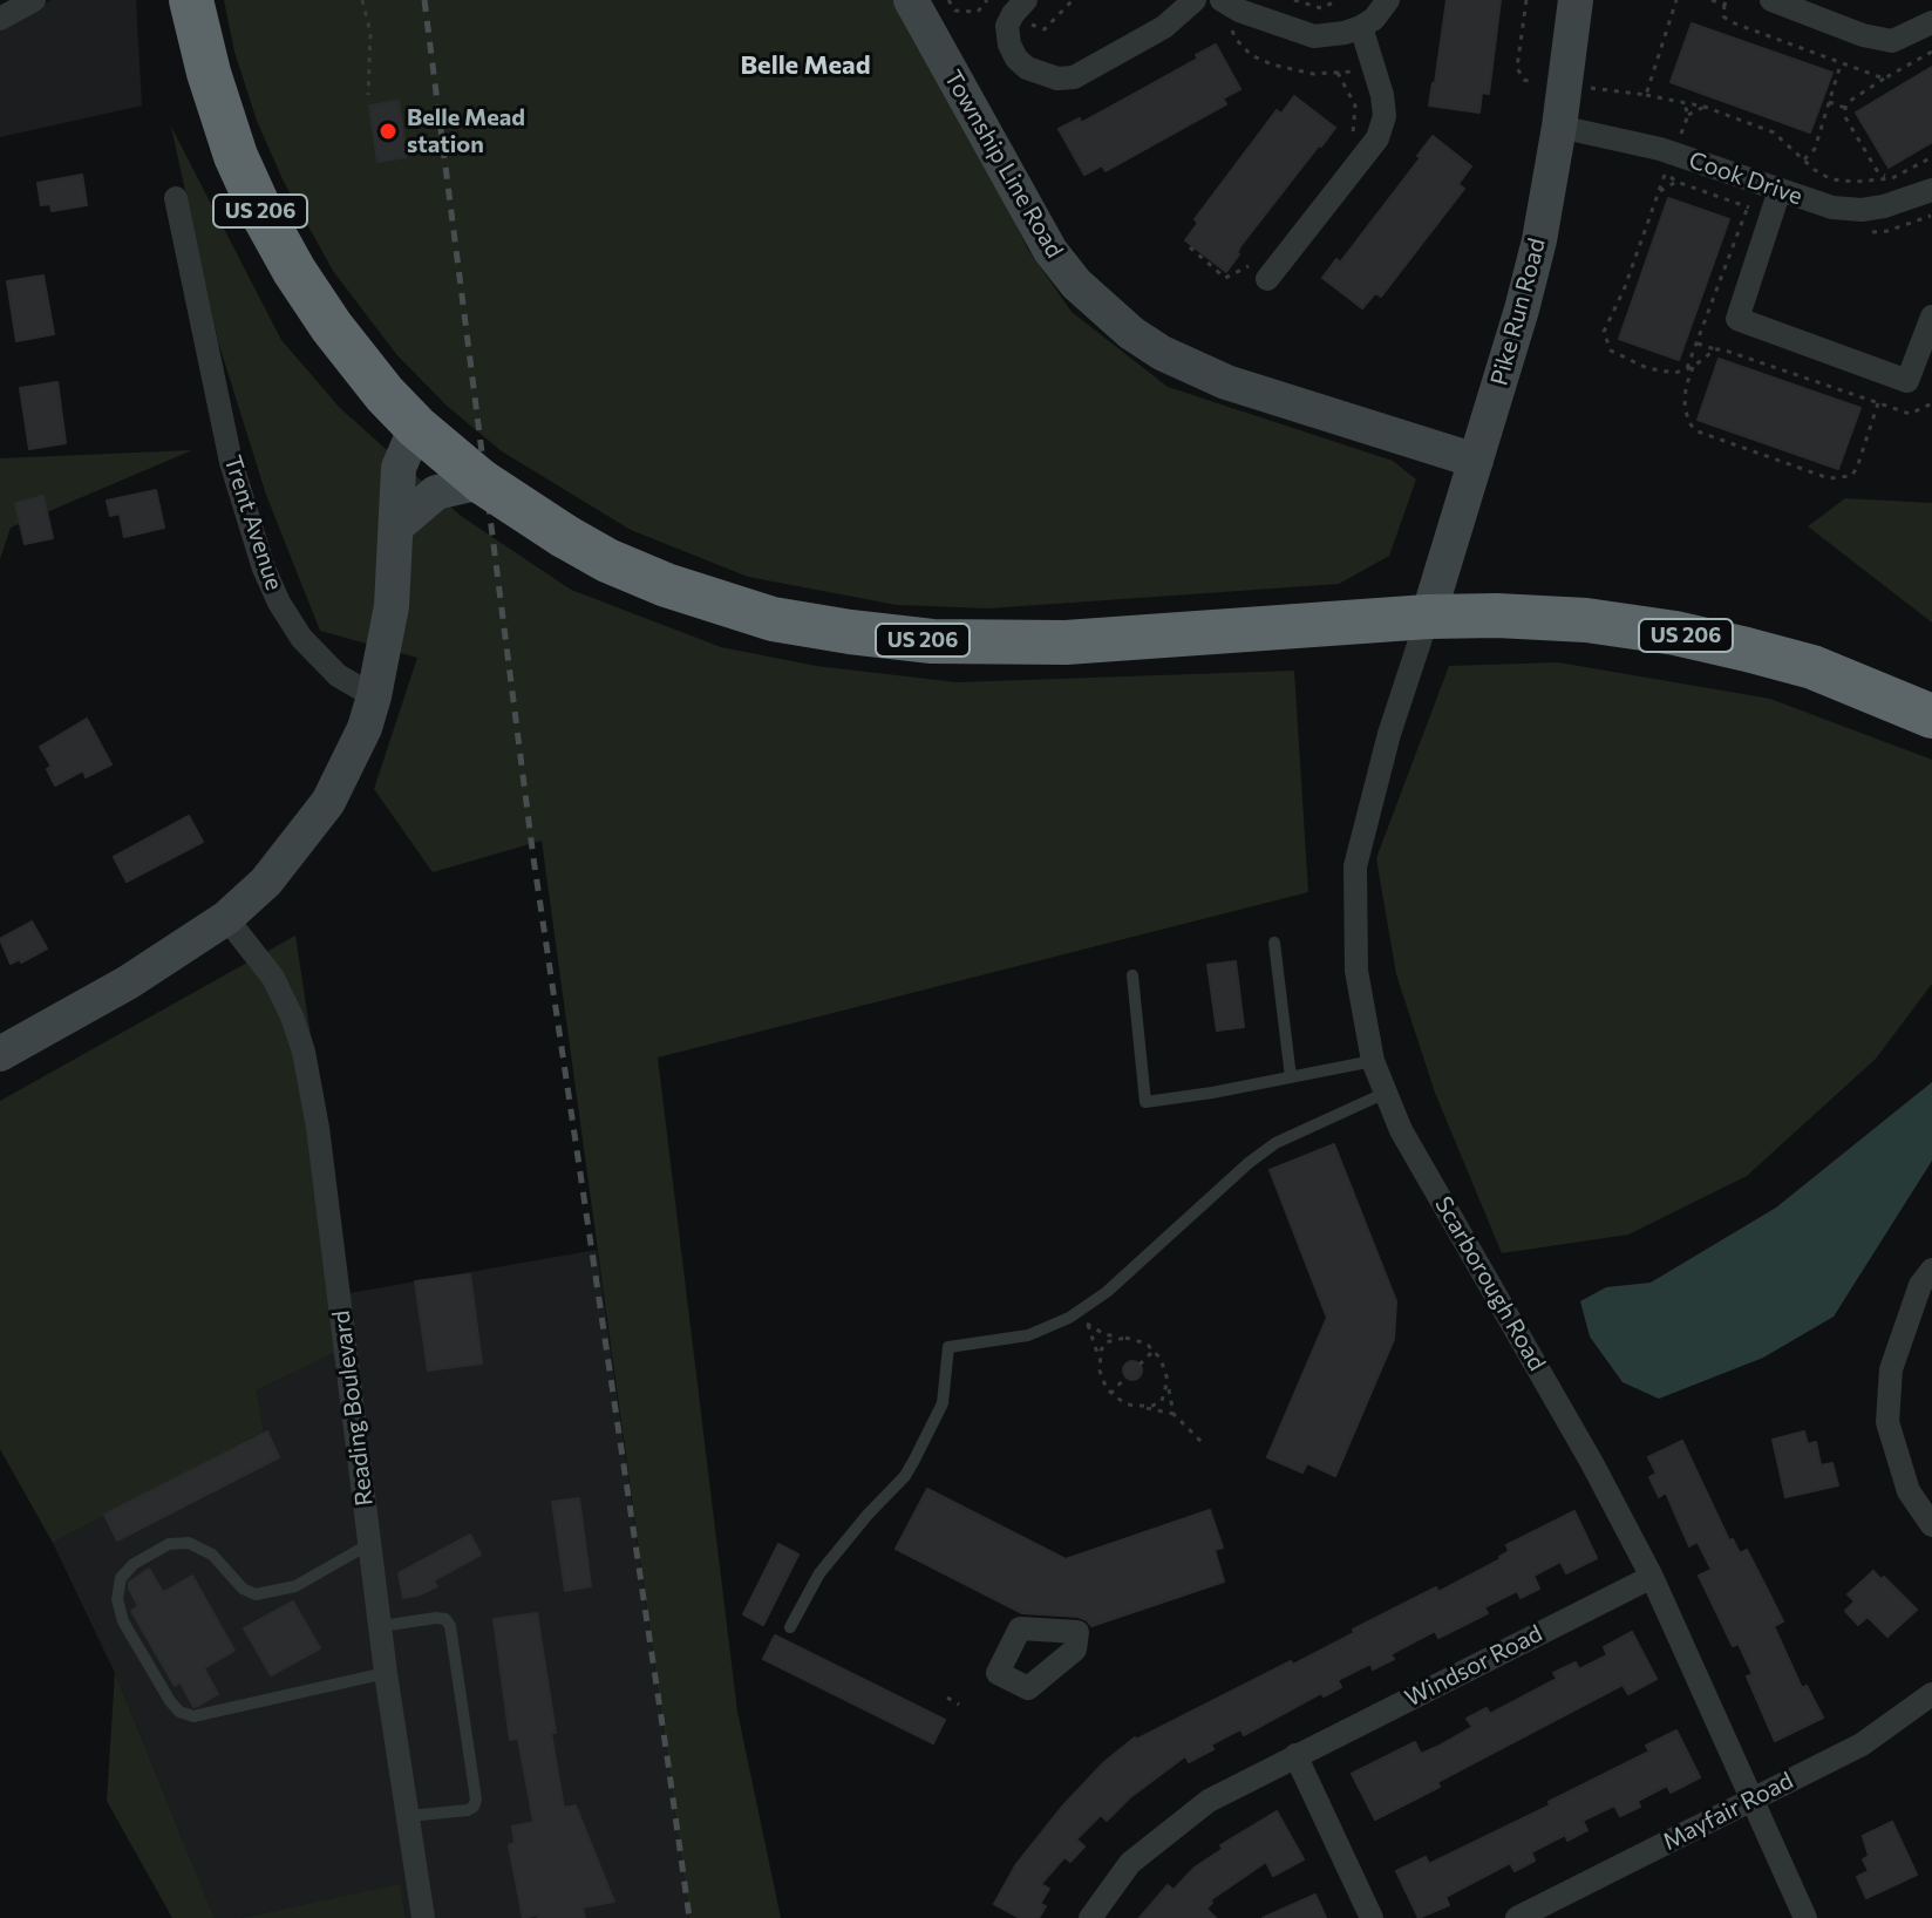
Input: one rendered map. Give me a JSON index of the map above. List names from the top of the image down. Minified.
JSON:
{"streets":{"highway":["US 206"],"street":["Township Line Road","Cook Drive","Pike Run Road","Trent Avenue","Scarborough Road","Reading Boulevard","Windsor Road","Mayfair Road"]},"crossings":[["Township Line Road","Pike Run Road"],["Cook Drive","Pike Run Road"],["US 206","Pike Run Road"],["US 206","Scarborough Road"],["Pike Run Road","Scarborough Road"],["Scarborough Road","Windsor Road"],["Scarborough Road","Mayfair Road"]],"districts":["Belle Mead"],"places":["Belle Mead station"]}
